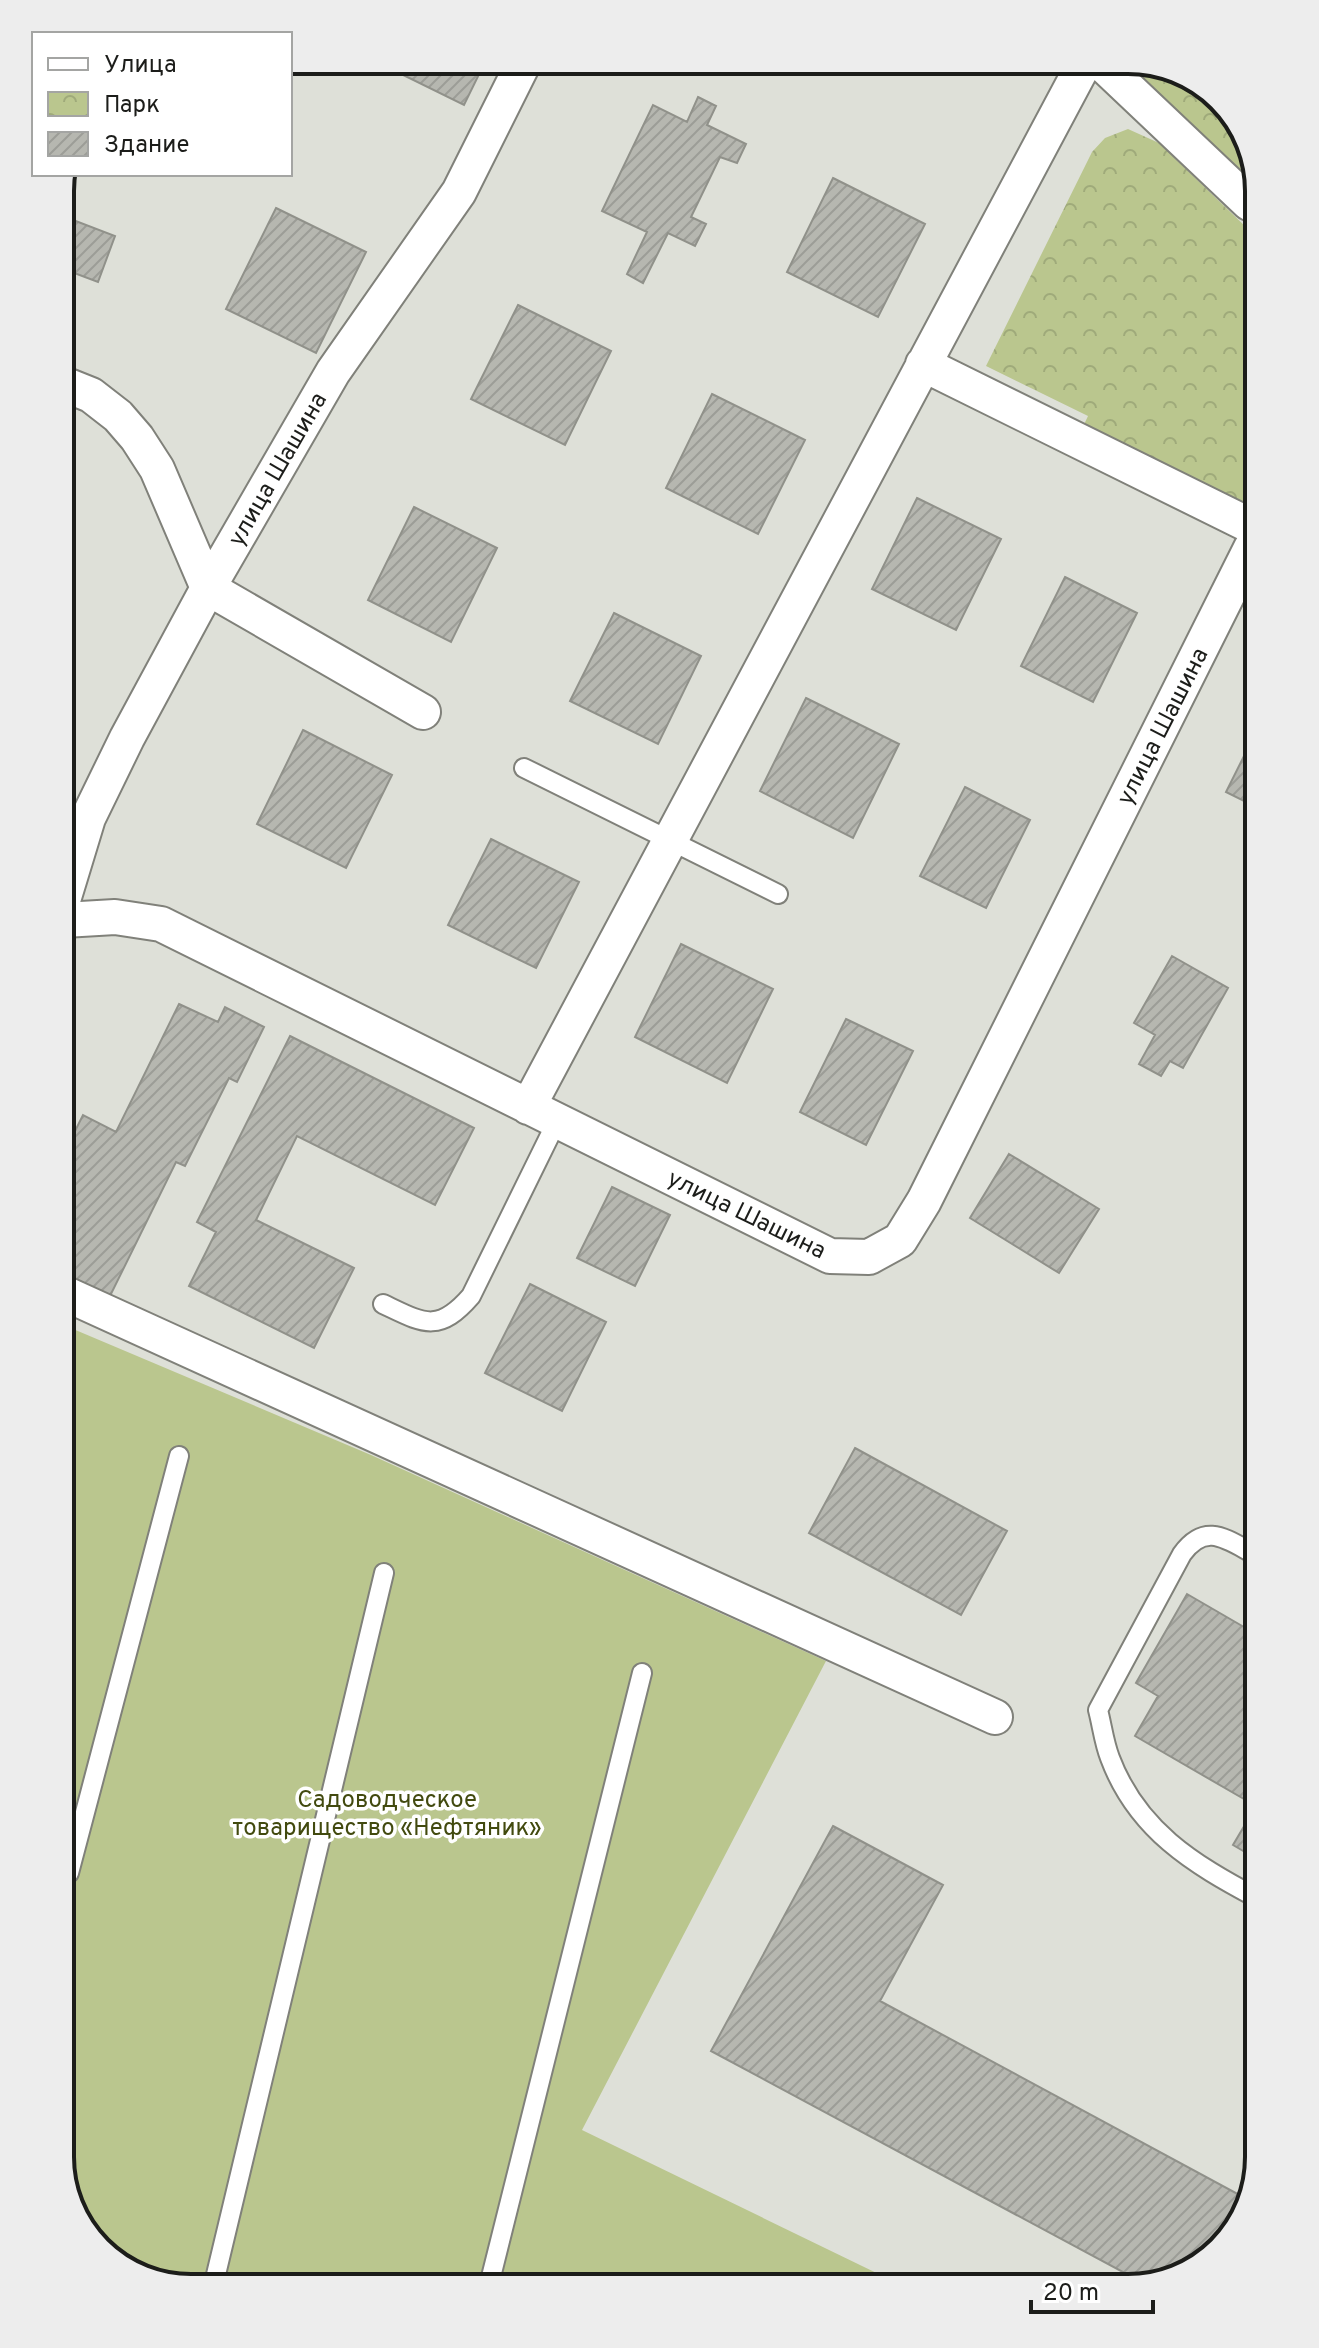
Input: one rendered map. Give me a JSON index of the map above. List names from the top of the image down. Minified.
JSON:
{"streets":{"street":["улица Шашина"]},"parks":["Садоводческое товарищество «Нефтяник»"],"legend":["Улица","Парк","Здание"],"scale_bar":"20 m"}
